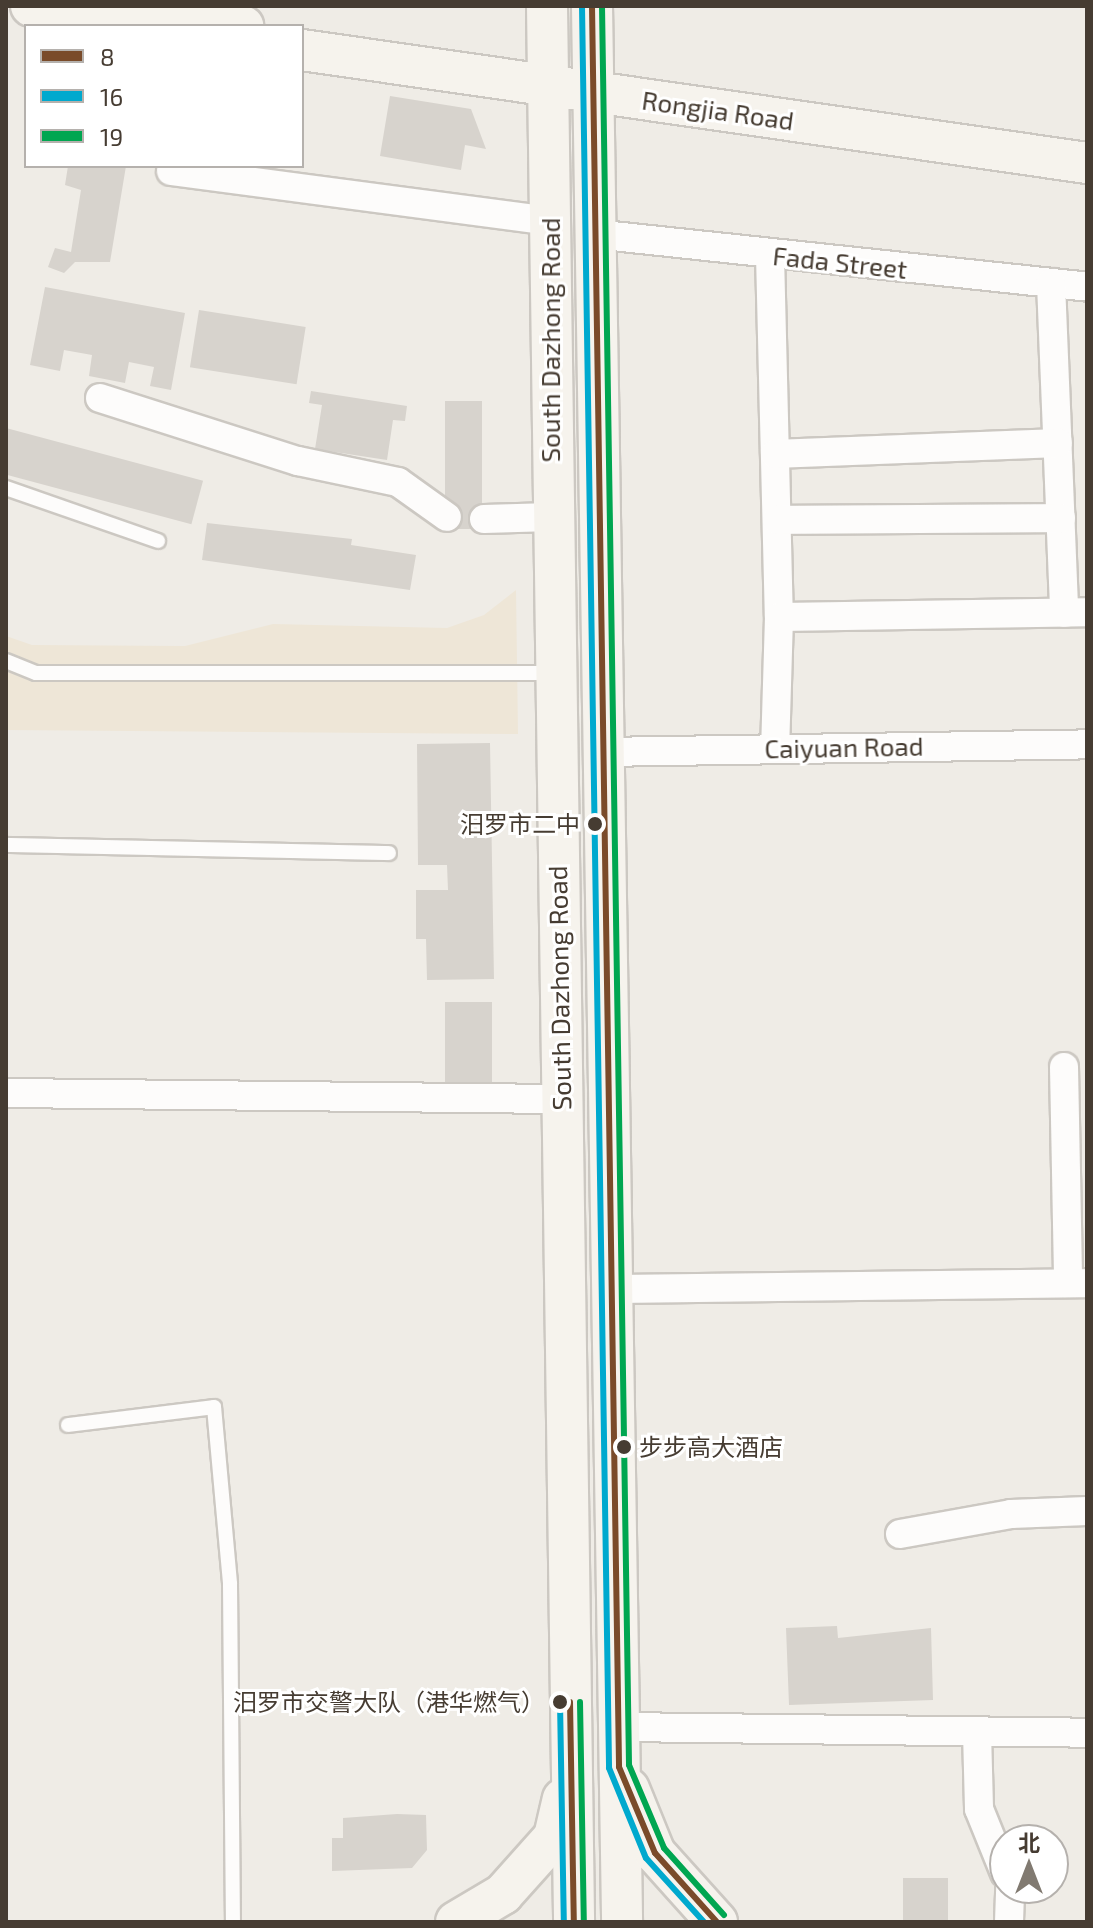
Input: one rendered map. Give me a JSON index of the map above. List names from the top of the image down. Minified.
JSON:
{"streets":{"main road":["Rongjia Road","South Dazhong Road"],"street":["Fada Street","Caiyuan Road"]},"crossings":[["Rongjia Road","South Dazhong Road"],["Fada Street","South Dazhong Road"],["South Dazhong Road","Caiyuan Road"]],"places":["汨罗市二中","步步高大酒店","汨罗市交警大队（港华燃气）"],"lines":["transit line 8","transit line 16","transit line 19"],"legend":["8","16","19"],"north":"top"}
